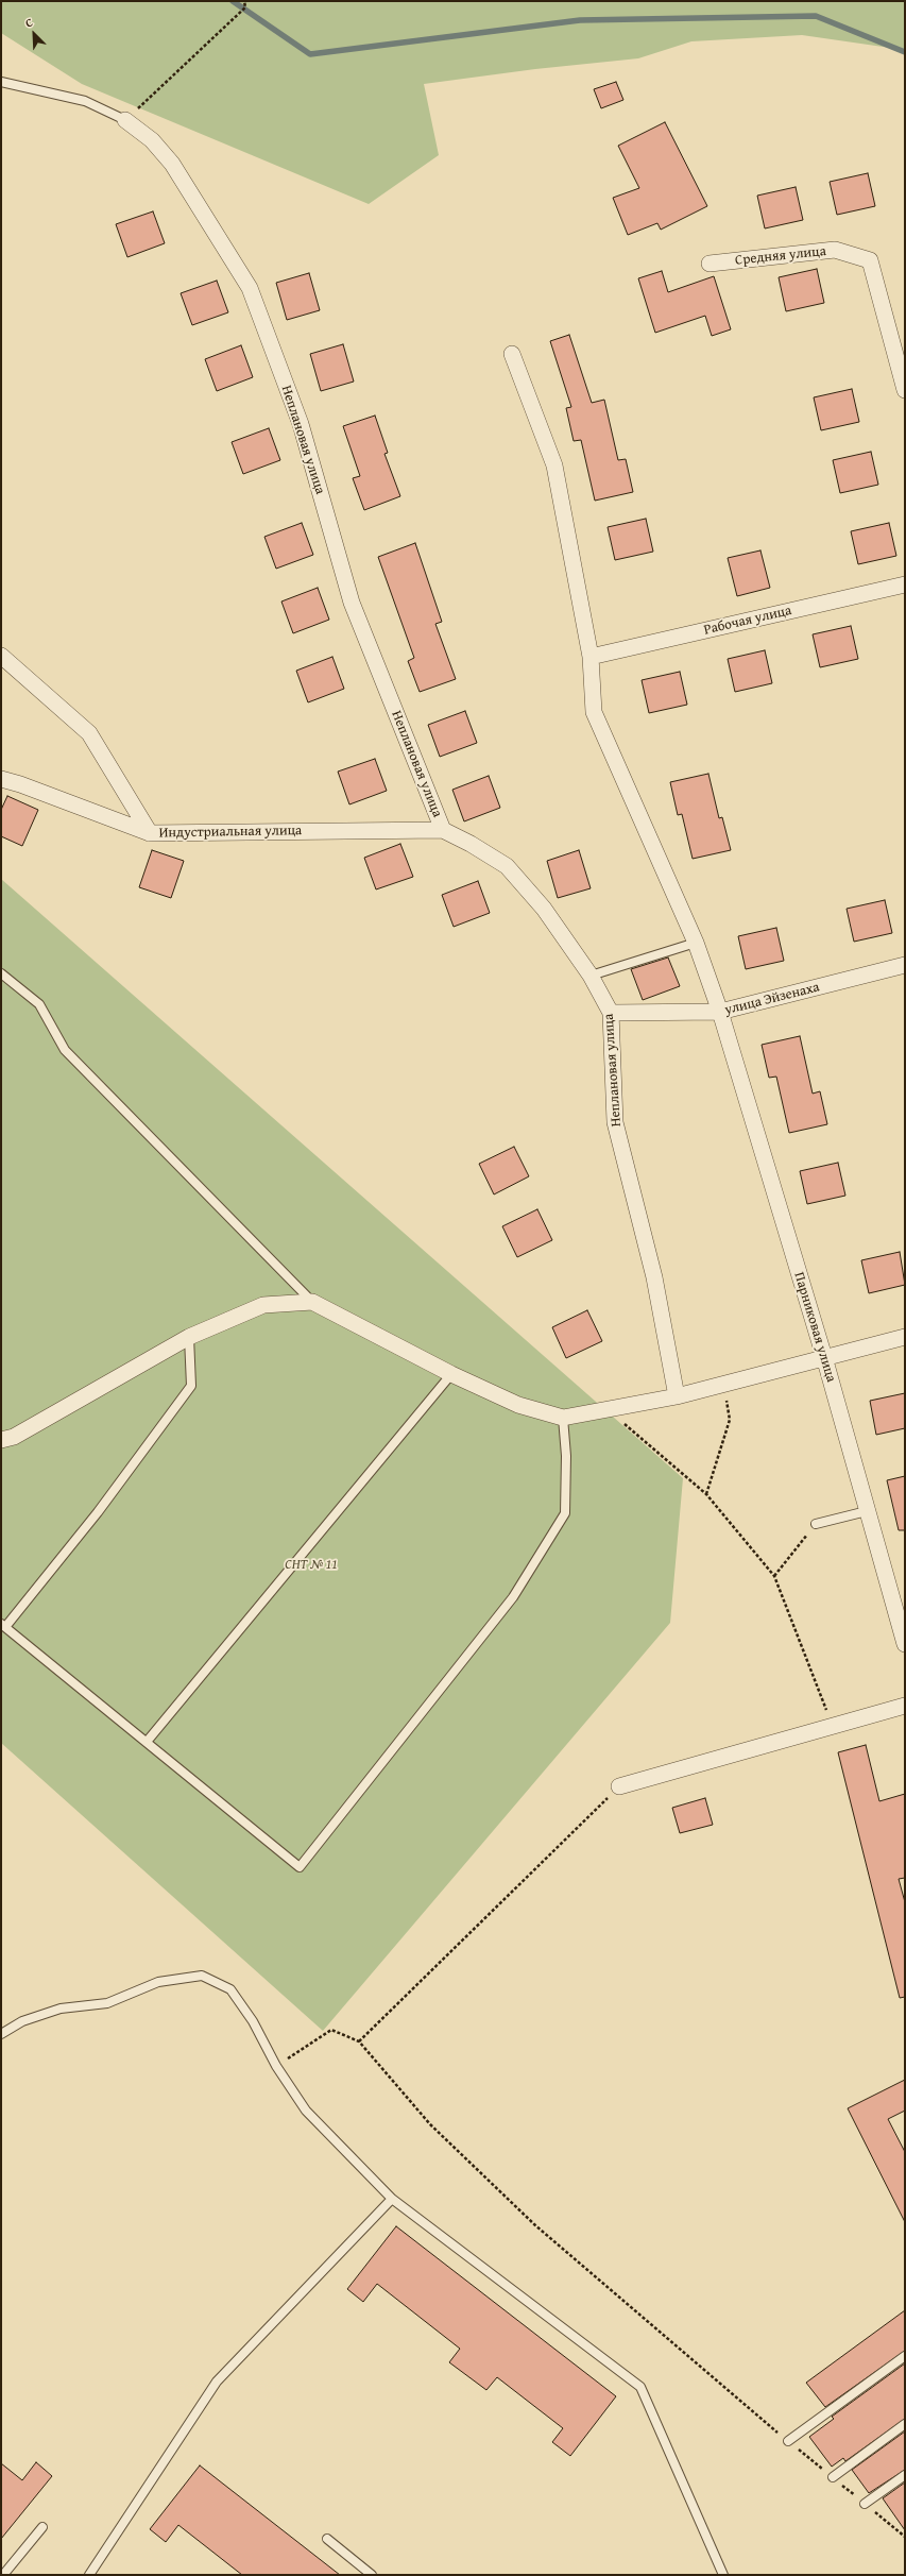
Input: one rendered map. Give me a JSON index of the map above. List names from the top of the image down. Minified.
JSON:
{"streets":{"street":["Средняя улица","Неплановая улица","Рабочая улица","Индустриальная улица","улица Эйзенаха","Парниковая улица"]},"crossings":[["Неплановая улица","Индустриальная улица"],["Неплановая улица","улица Эйзенаха"],["Рабочая улица","Парниковая улица"],["улица Эйзенаха","Парниковая улица"]],"parks":["СНТ № 11"],"north":"top left"}
